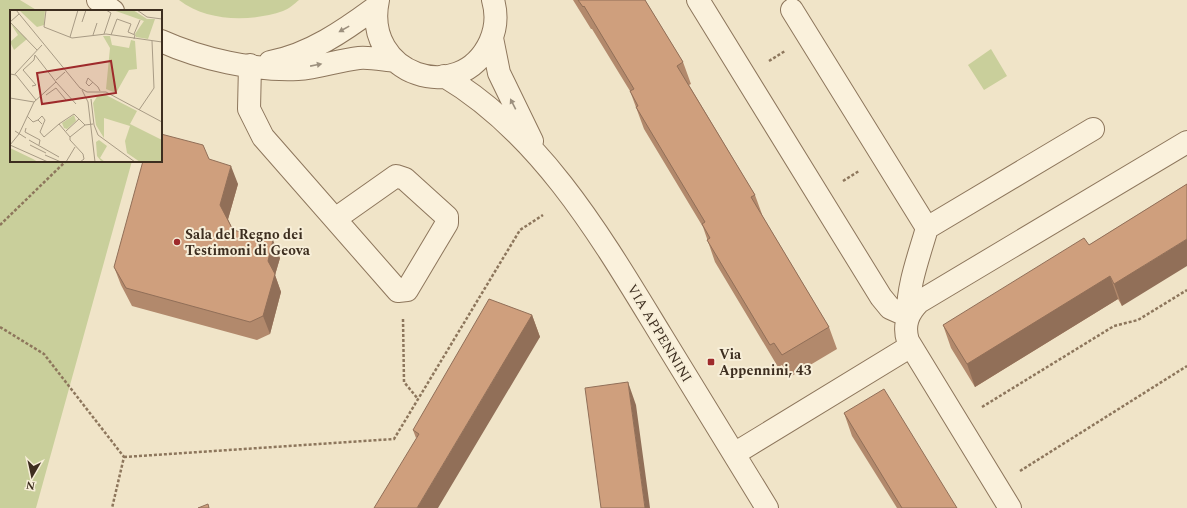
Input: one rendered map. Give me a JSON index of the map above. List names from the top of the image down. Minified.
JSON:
{"streets":{"street":["VIA APPENNINI"]},"places":{"other":["Sala del Regno dei Testimoni di Geova"],"transit":["Via Appennini, 43"]},"north":"bottom"}
